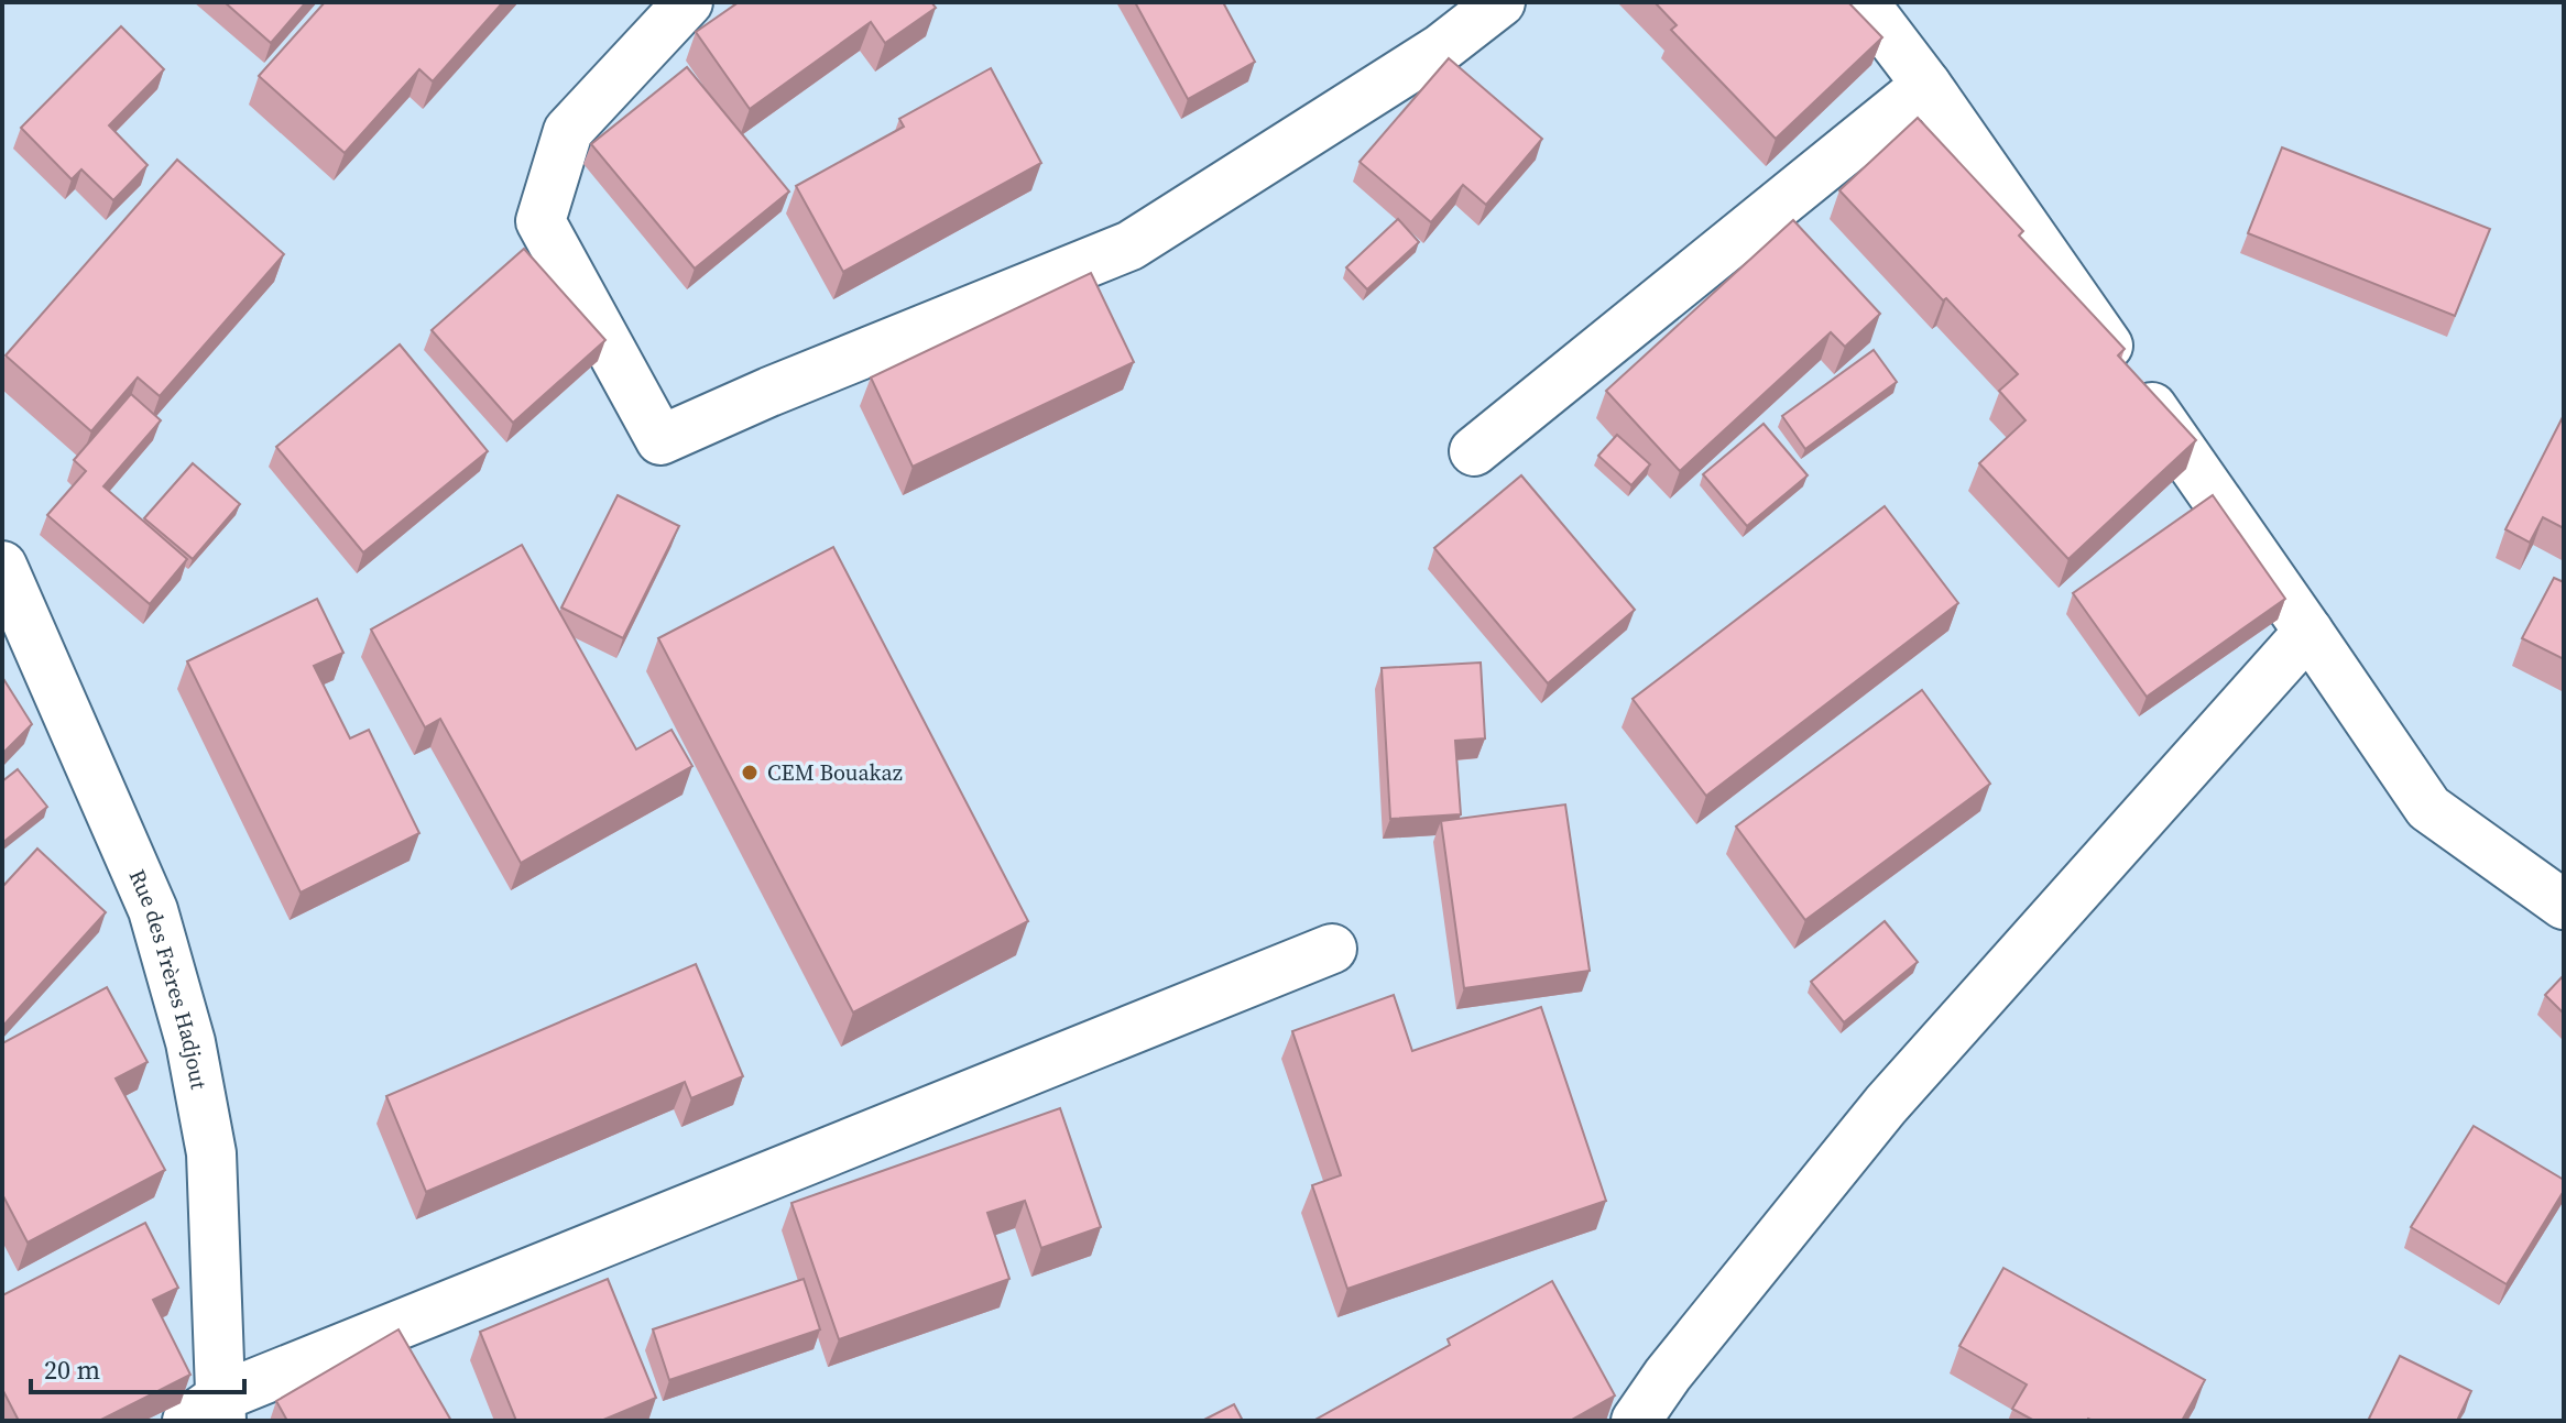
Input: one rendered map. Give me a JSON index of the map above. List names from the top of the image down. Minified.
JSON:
{"streets":{"street":["Rue des Frères Hadjout"]},"places":["CEM Bouakaz"],"scale_bar":"20 m"}
